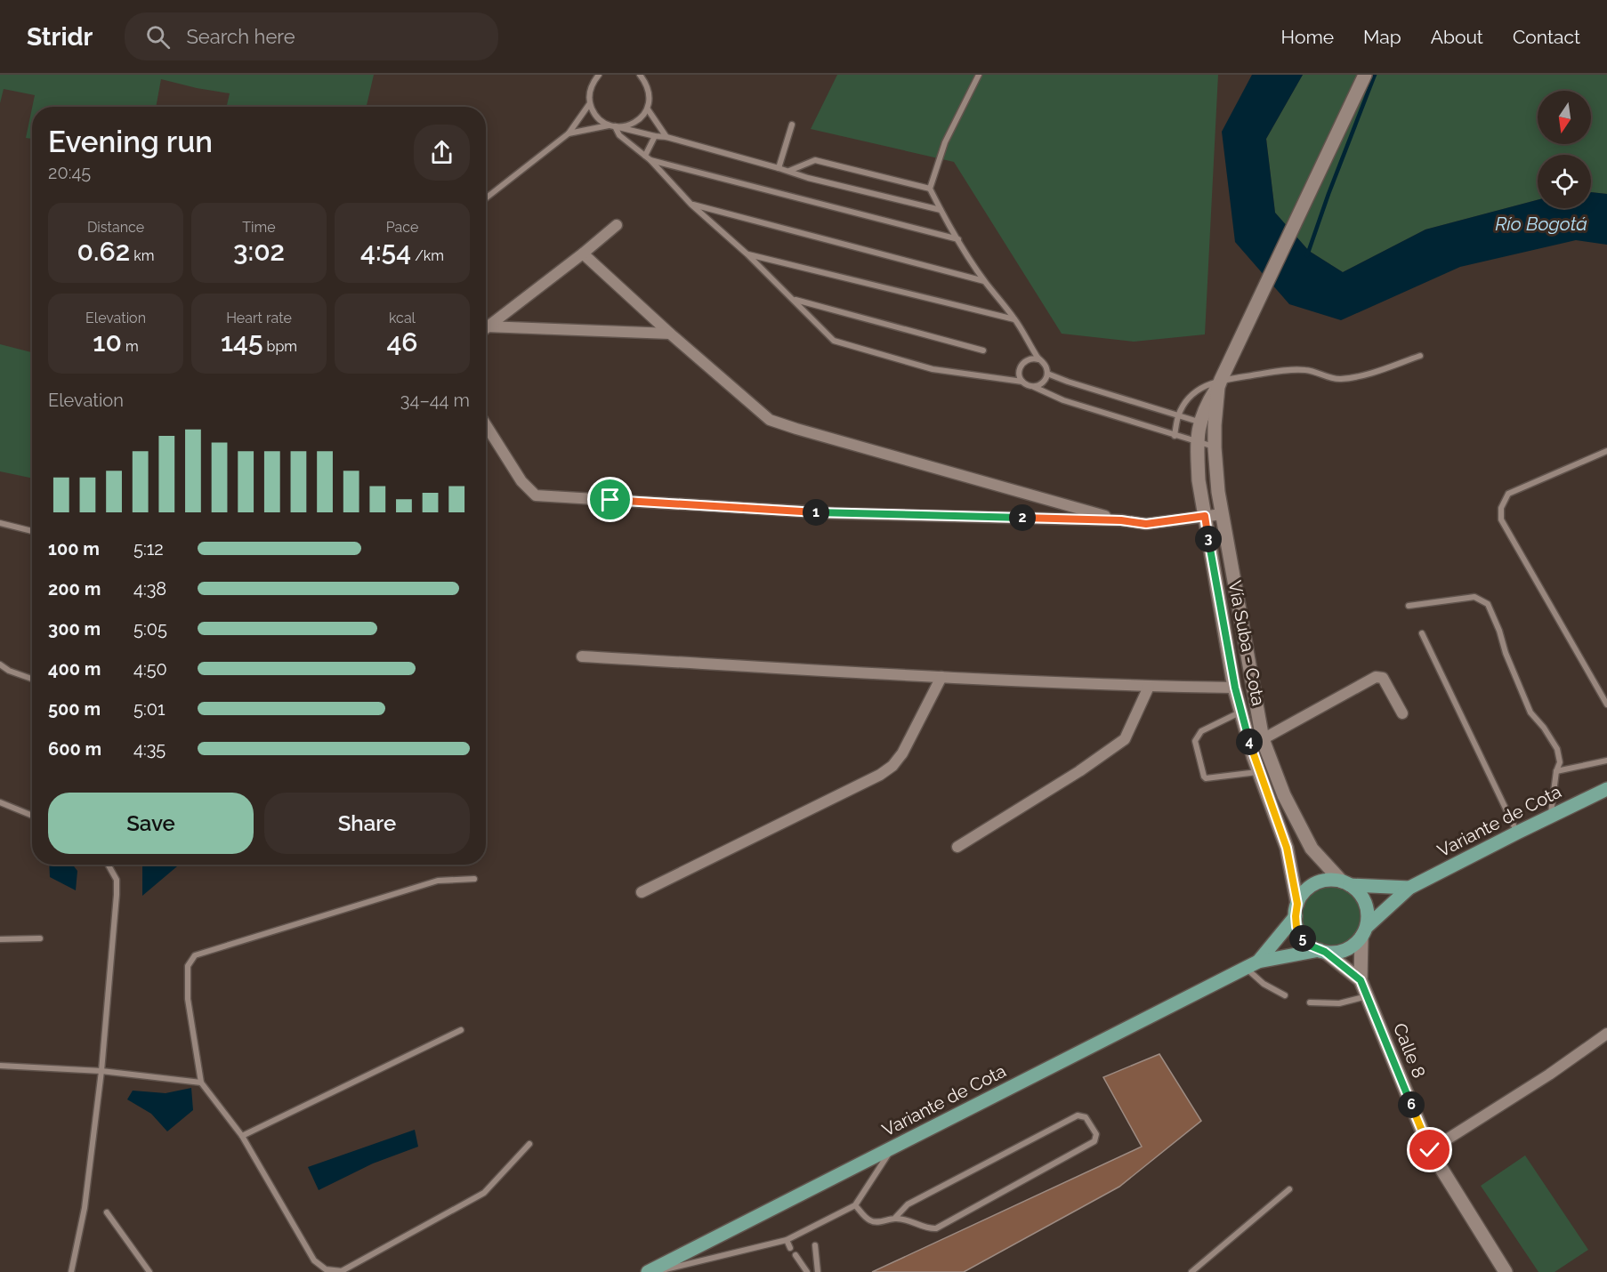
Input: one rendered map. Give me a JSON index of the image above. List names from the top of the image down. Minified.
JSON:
{"streets":{"main road":["Vía Suba - Cota","Variante de Cota","Calle 8"]},"crossings":[["Vía Suba - Cota","Variante de Cota"]],"water":["Río Bogotá"],"north":"bottom","page":{"header":"Stridr","search":"Search here","nav":["Home","Map","About","Contact"],"heading":["Evening run","20:45"],"stats":[["Distance","0.62 km"],["Time","3:02"],["Pace","4:54 /km"],["Elevation","10 m"],["Heart rate","145 bpm"],["kcal","46"]],"chart":["Elevation","34–44 m"],"pins":["1","2","3","4","5","6"],"list":[{"name":"100 m","note":"5:12"},{"name":"200 m","note":"4:38"},{"name":"300 m","note":"5:05"},{"name":"400 m","note":"4:50"},{"name":"500 m","note":"5:01"},{"name":"600 m","note":"4:35"}],"buttons":["Save","Share"]}}
